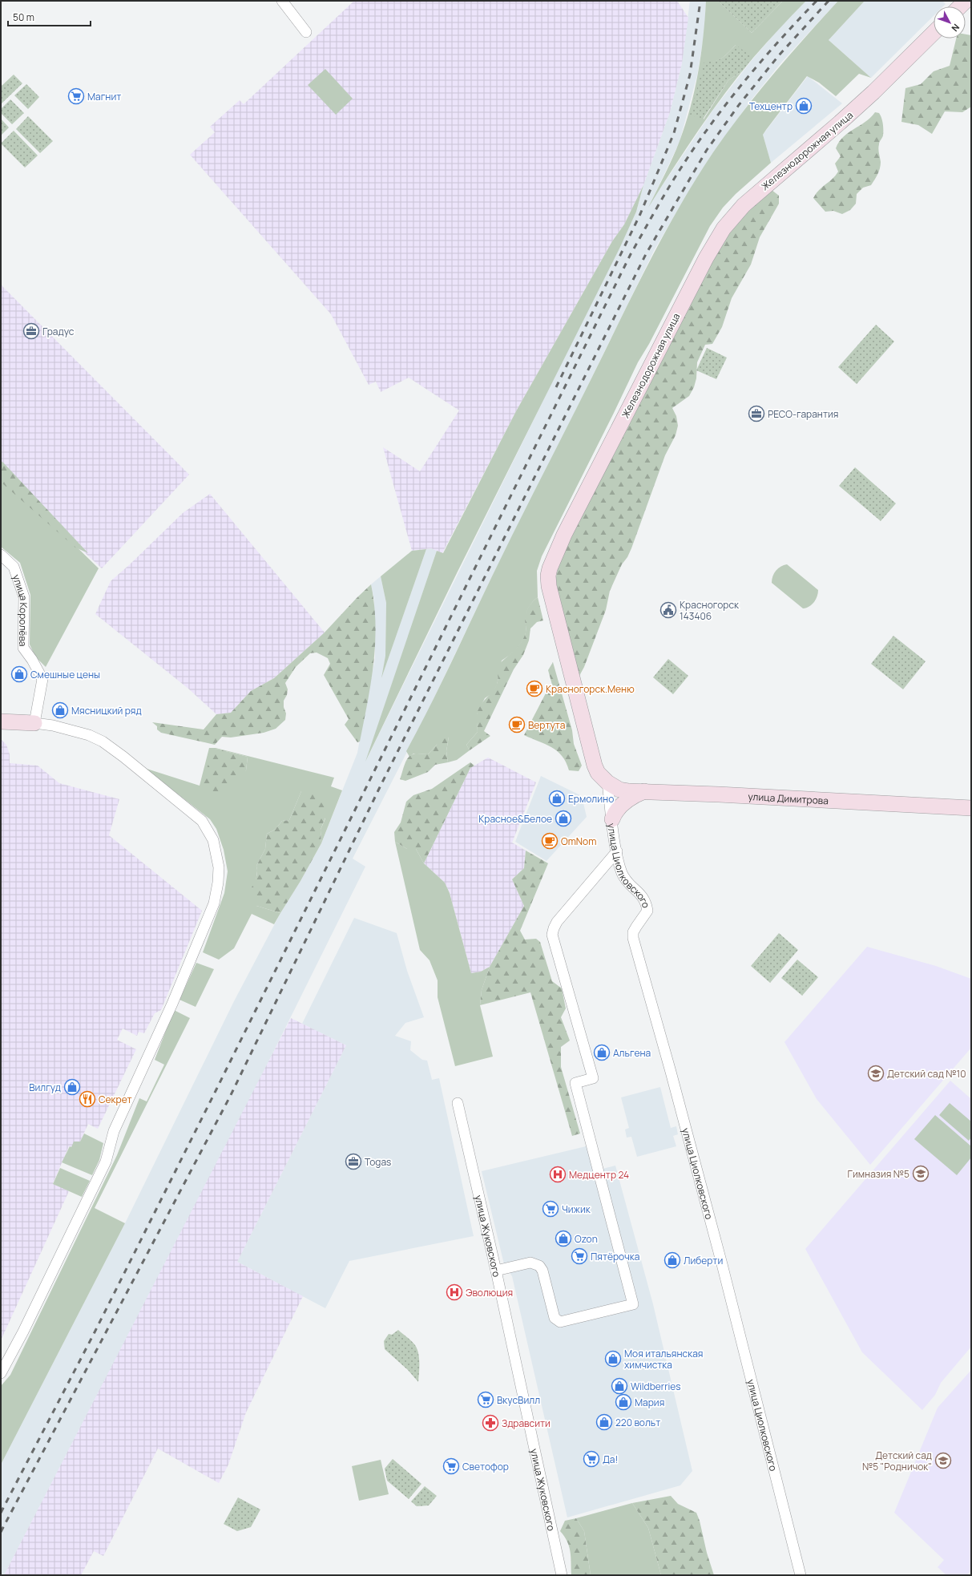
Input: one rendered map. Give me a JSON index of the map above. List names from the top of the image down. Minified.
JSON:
{"streets":{"street":["Железнодорожная улица","улица Королёва","улица Димитрова","улица Циолковского","улица Жуковского"]},"crossings":[["Железнодорожная улица","улица Димитрова"],["Железнодорожная улица","улица Циолковского"],["улица Димитрова","улица Циолковского"]],"places":{"supermarket":["Магнит","Чижик","Пятёрочка","ВкусВилл","Да!","Светофор"],"shop":["Техцентр","Смешные цены","Мясницкий ряд","Ермолино","Красное&Белое","Альгена","Вилгуд","Ozon","Либерти","Моя итальянская химчистка","Wildberries","Мария","220 вольт"],"office":["Градус","РЕСО-гарантия","Togas"],"public building":["Красногорск 143406"],"cafe":["Красногорск.Меню","Вертута","OmNom"],"school or university":["Детский сад №10","Гимназия №5","Детский сад №5 \"Родничок\""],"restaurant":["Секрет"],"hospital":["Медцентр 24","Эволюция"],"pharmacy":["Здравсити"]},"scale_bar":"50 m","north":"bottom right"}
